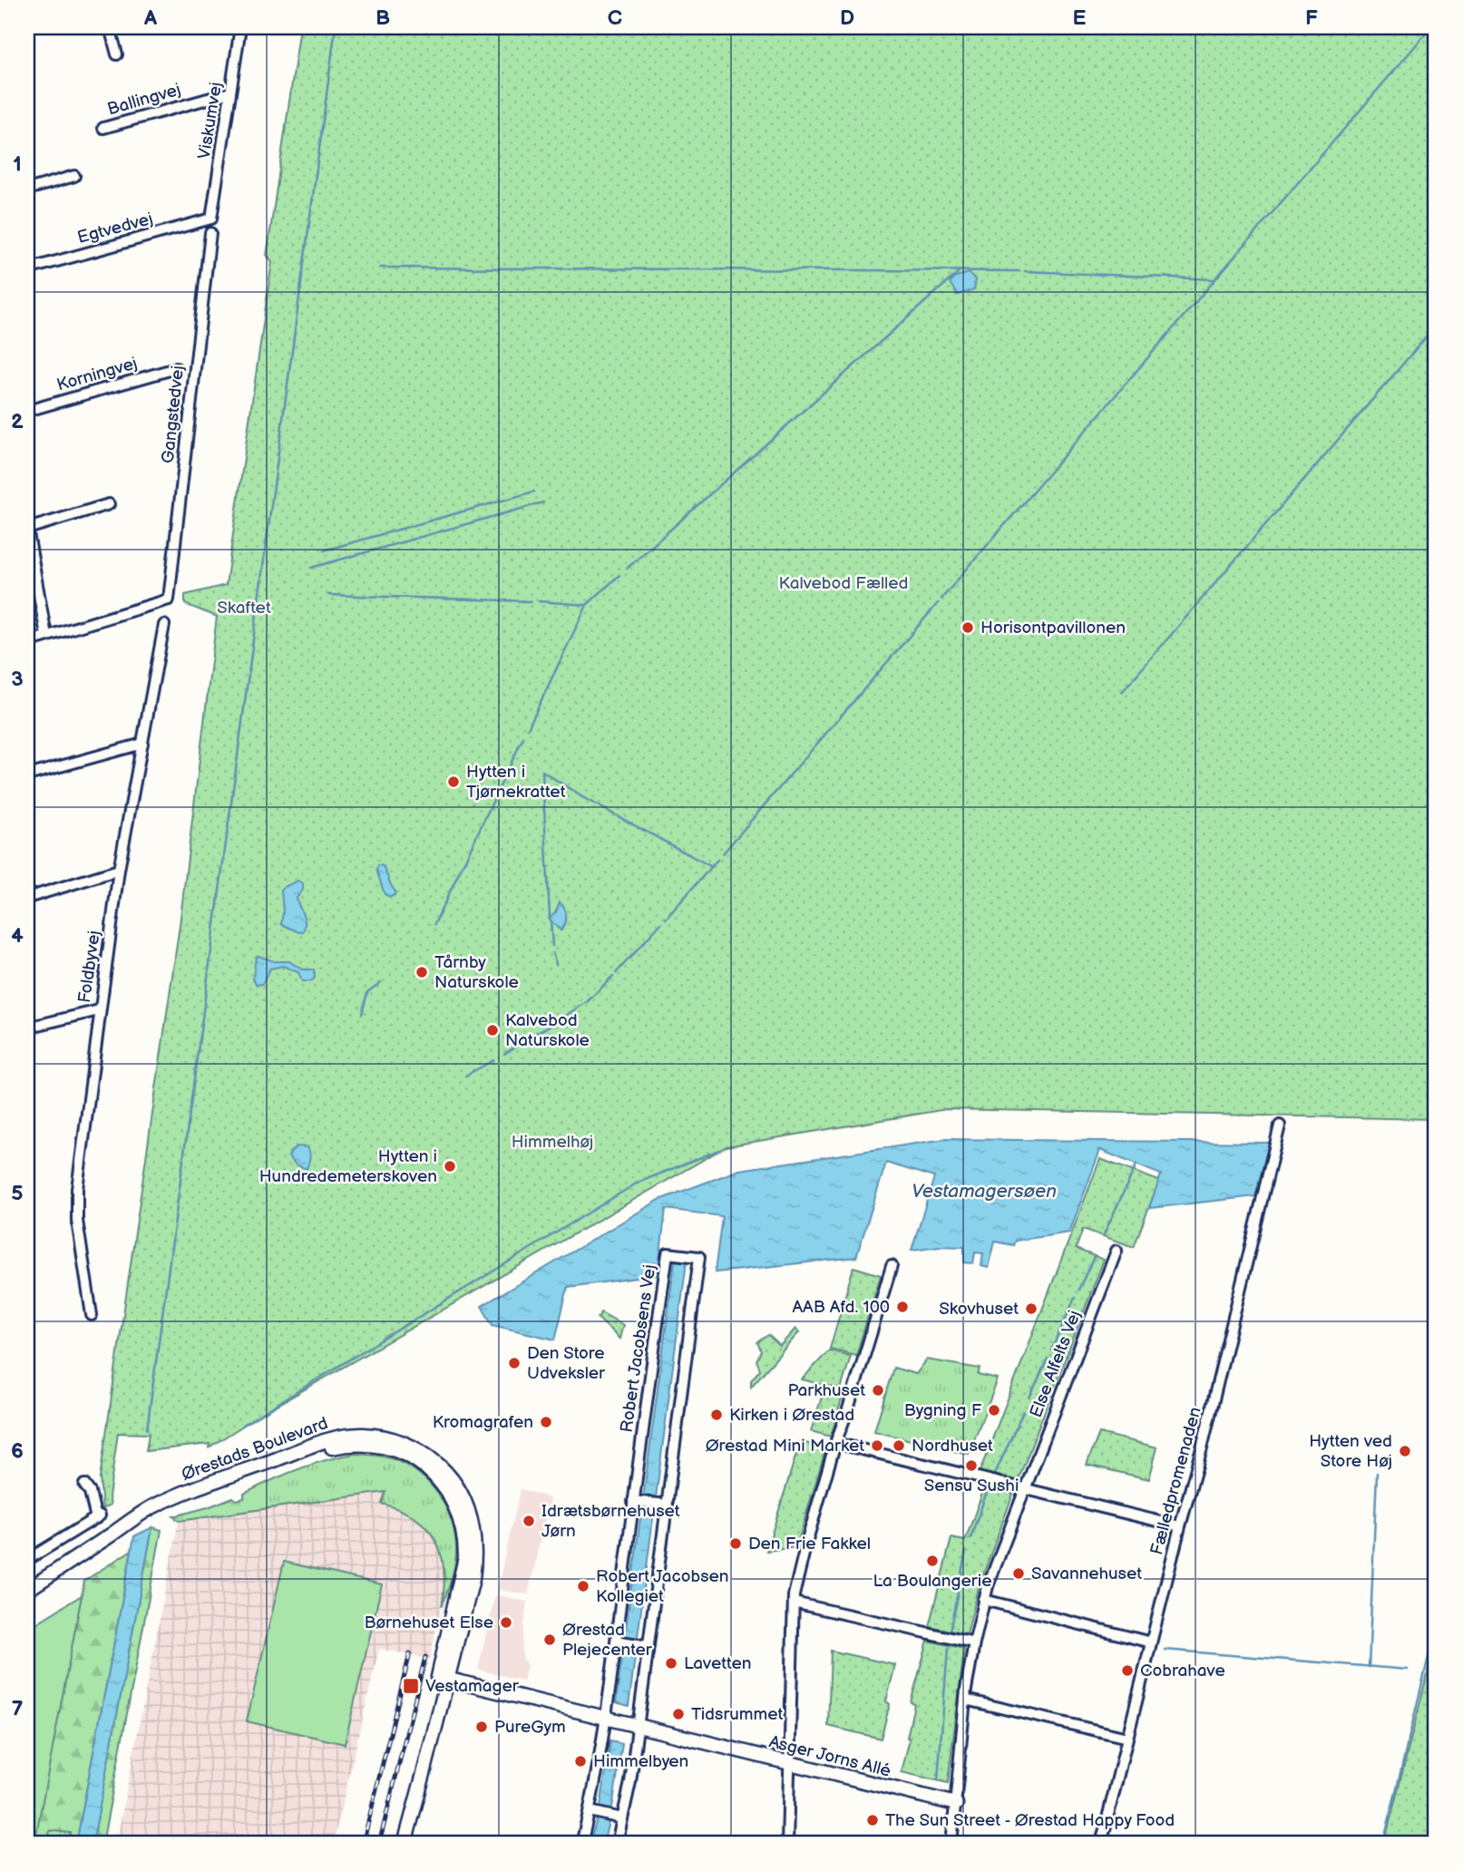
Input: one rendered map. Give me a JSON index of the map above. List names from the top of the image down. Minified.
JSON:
{"streets":{"street":["Ballingvej","Viskumvej","Egtvedvej","Korningvej","Gangstedvej","Foldbyvej","Robert Jacobsens Vej","Else Alfelts Vej","Ørestads Boulevard","Fælledpromenaden","Asger Jorns Allé"]},"crossings":[["Ballingvej","Viskumvej"],["Viskumvej","Egtvedvej"],["Robert Jacobsens Vej","Asger Jorns Allé"],["Else Alfelts Vej","Asger Jorns Allé"],["Ørestads Boulevard","Asger Jorns Allé"]],"water":["Vestamagersøen"],"parks":["Kalvebod Fælled","Skaftet","Himmelhøj"],"places":{"other":["Horisontpavillonen","Hytten i Tjørnekrattet","Tårnby Naturskole","Kalvebod Naturskole","Hytten i Hundredemeterskoven","AAB Afd. 100","Skovhuset","Den Store Udveksler","Parkhuset","Bygning F","Kirken i Ørestad","Kromagrafen","Ørestad Mini Market","Nordhuset","Hytten ved Store Høj","Sensu Sushi","Idrætsbørnehuset Jørn","Den Frie Fakkel","La Boulangerie","Savannehuset","Robert Jacobsen Kollegiet","Børnehuset Else","Ørestad Plejecenter","Lavetten","Cobrahave","Tidsrummet","PureGym","Himmelbyen","The Sun Street - Ørestad Happy Food"],"transit":["Vestamager"]},"grid":{"columns":["A","B","C","D","E","F"],"rows":["1","2","3","4","5","6","7"]}}
